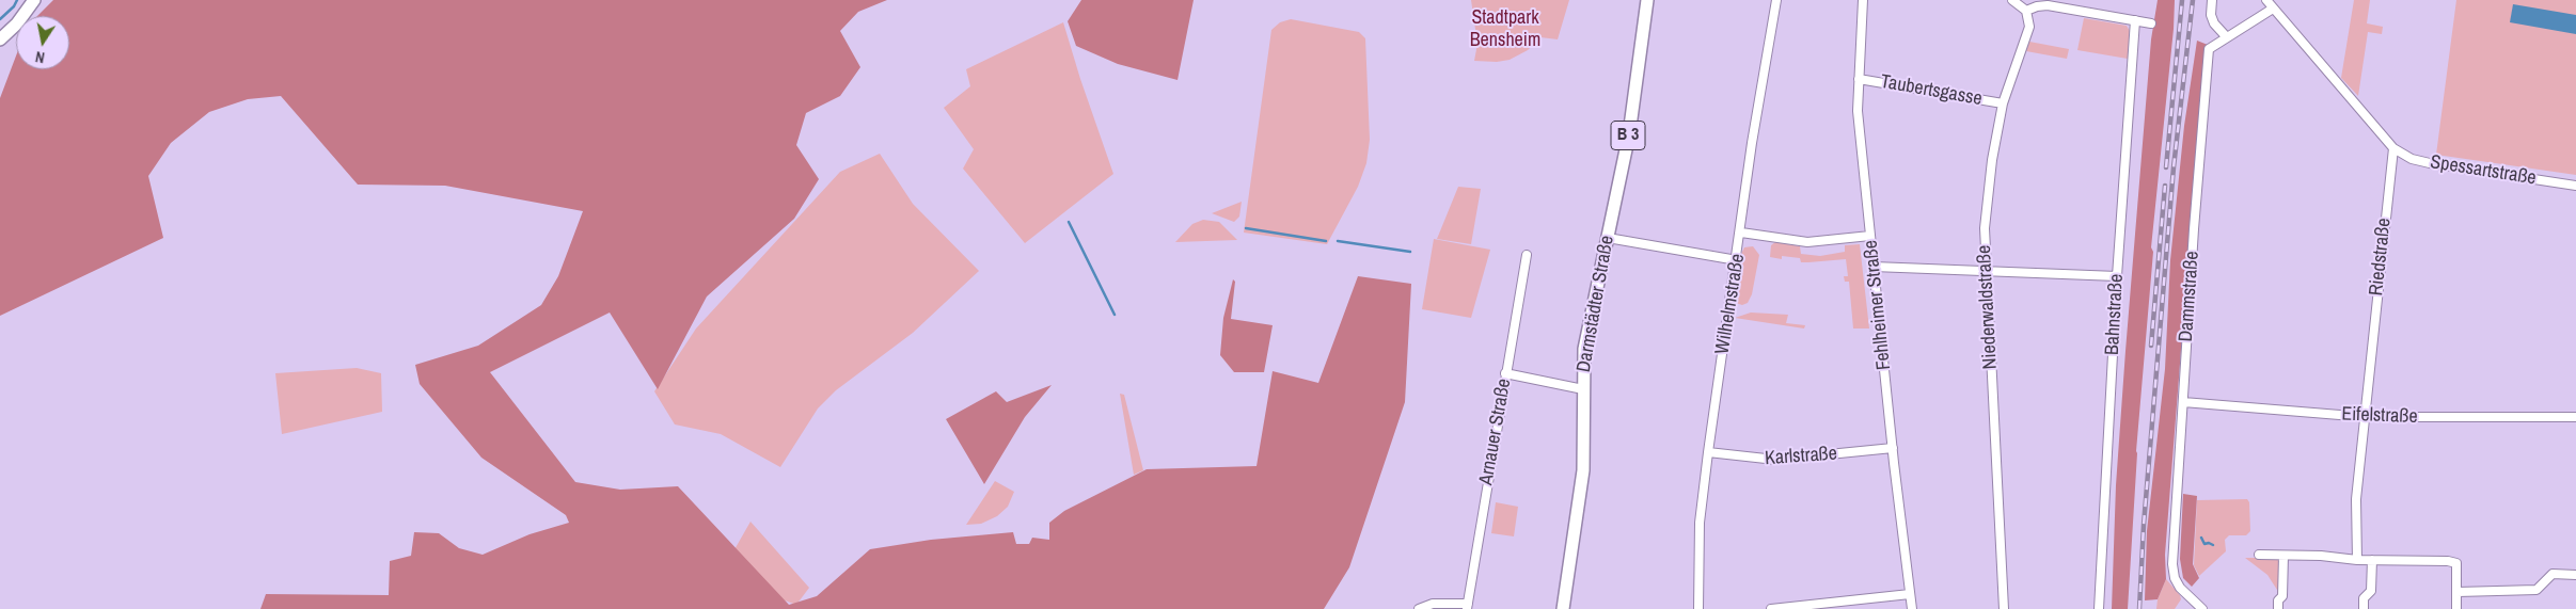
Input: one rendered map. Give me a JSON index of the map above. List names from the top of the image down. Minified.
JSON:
{"streets":{"main road":["B 3","Darmstädter Straße"],"street":["Taubertsgasse","Spessartstraße","Riedstraße","Dammstraße","Wilhelmstraße","Fehlheimer Straße","Niederwaldstraße","Bahnstraße","Eifelstraße","Arnauer Straße","Karlstraße"]},"crossings":[["Taubertsgasse","Fehlheimer Straße"],["Taubertsgasse","Niederwaldstraße"],["Spessartstraße","Riedstraße"],["Riedstraße","Eifelstraße"],["Dammstraße","Eifelstraße"],["Wilhelmstraße","Karlstraße"],["Fehlheimer Straße","Karlstraße"]],"parks":["Stadtpark Bensheim"],"north":"bottom"}
